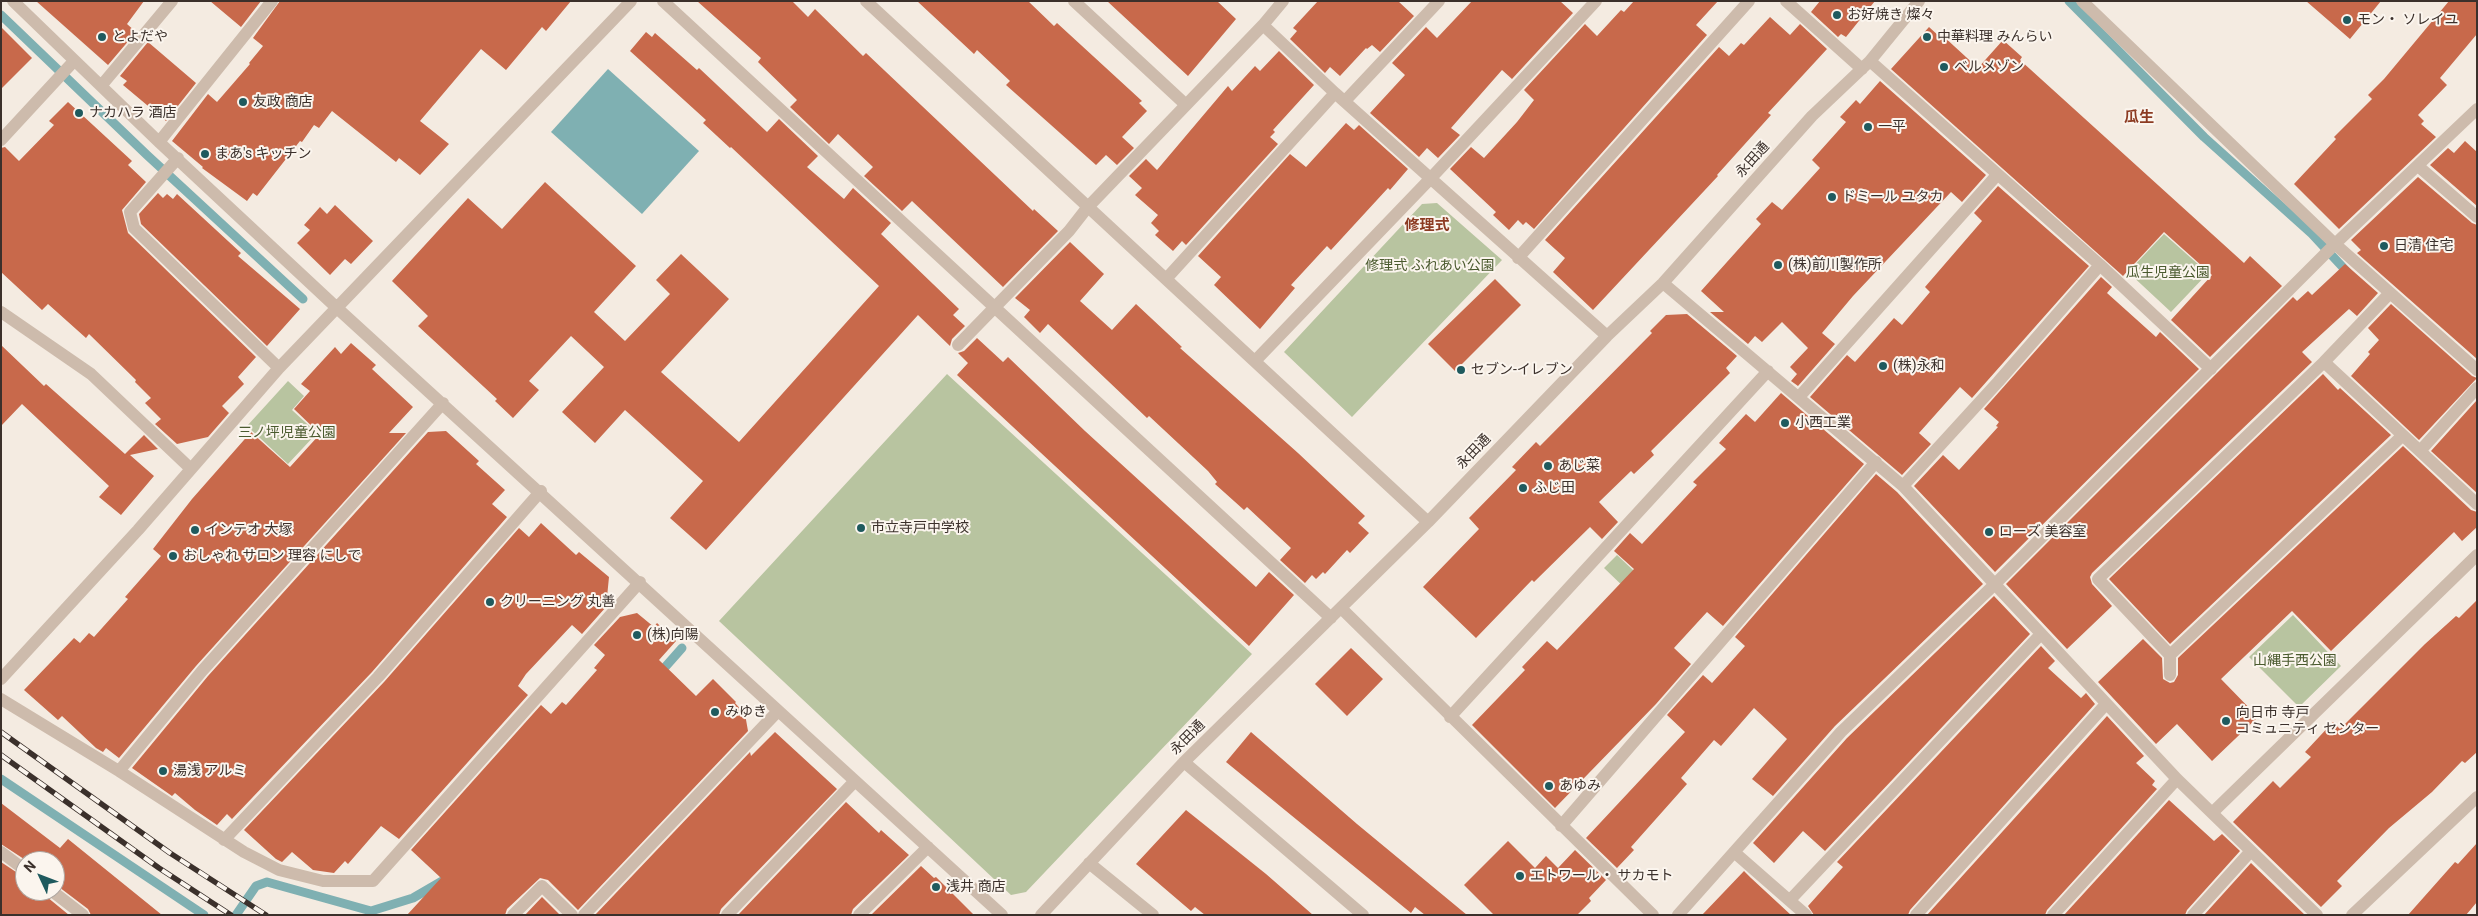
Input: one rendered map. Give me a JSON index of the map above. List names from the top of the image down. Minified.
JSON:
{"streets":{"street":["永田通"]},"districts":["瓜生","修理式"],"parks":["修理式 ふれあい公園","瓜生児童公園","三ノ坪児童公園","山縄手西公園"],"places":["お好焼き 燦々","モン・ ソレイユ","とよだや","中華料理 みんらい","ベルメゾン","友政 商店","ナカハラ 酒店","一平","まあ's キッチン","ドミール ユタカ","日清 住宅","(株)前川製作所","(株)永和","セブン-イレブン","小西工業","あじ菜","ふじ田","市立寺戸中学校","インテオ 大塚","ローズ 美容室","おしゃれ サロン 理容 にしで","クリーニング 丸善","(株)向陽","みゆき","向日市 寺戸 コミュニティ センター","湯浅 アルミ","あゆみ","エトワール・ サカモト","浅井 商店"],"north":"top left"}
